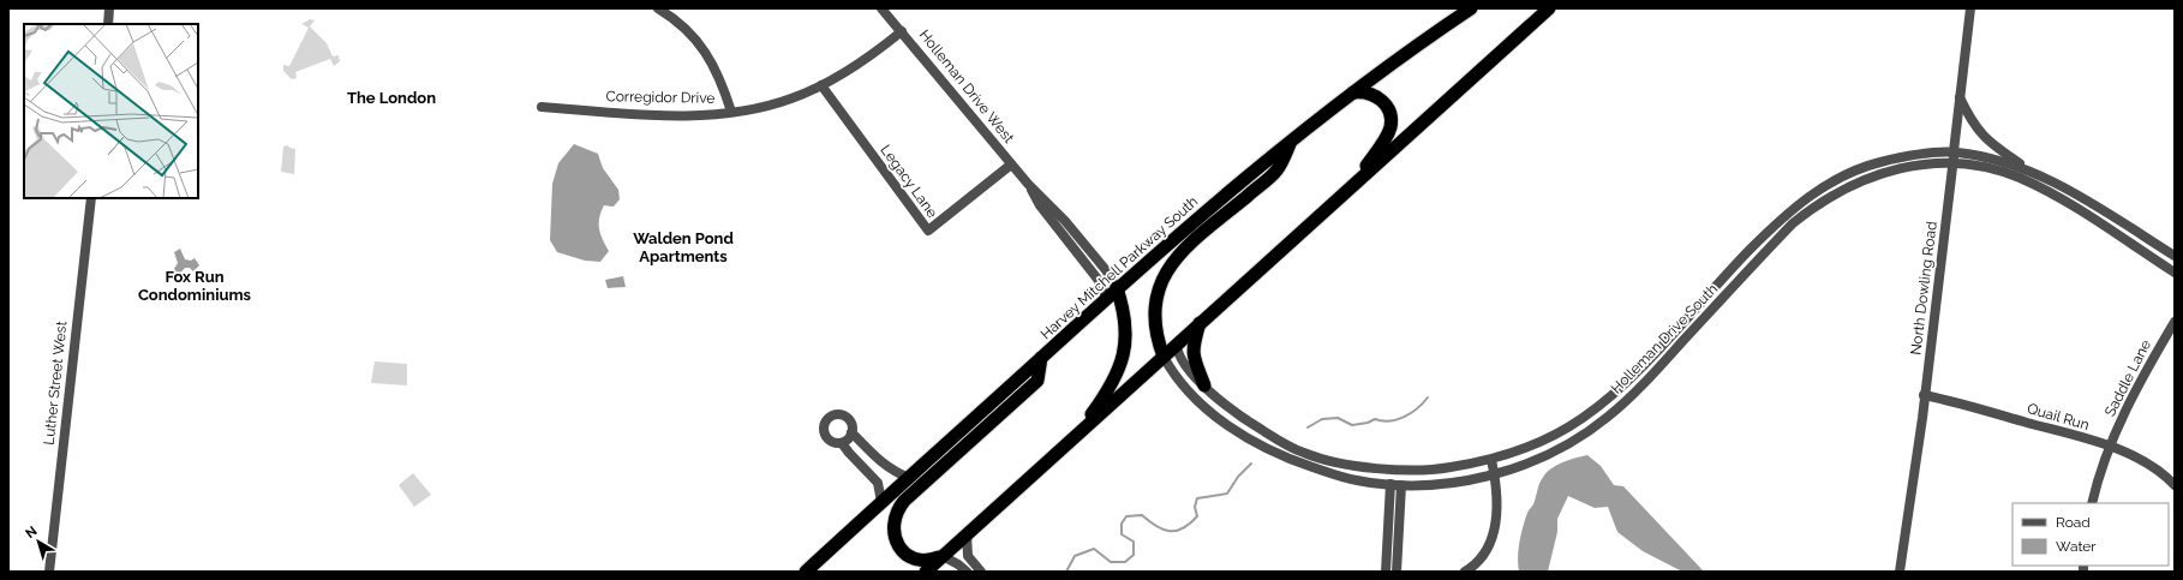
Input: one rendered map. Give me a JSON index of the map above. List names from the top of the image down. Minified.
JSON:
{"streets":{"highway":["Harvey Mitchell Parkway South"],"street":["Holleman Drive West","Corregidor Drive","Legacy Lane","North Dowling Road","Holleman Drive South","Saddle Lane","Luther Street West","Quail Run"]},"crossings":[["Holleman Drive West","Corregidor Drive"],["Holleman Drive West","Legacy Lane"],["Holleman Drive West","Harvey Mitchell Parkway South"],["Corregidor Drive","Legacy Lane"],["North Dowling Road","Holleman Drive South"],["North Dowling Road","Quail Run"],["Saddle Lane","Quail Run"]],"districts":["The London","Walden Pond Apartments","Fox Run Condominiums"],"legend":["Road","Water"],"north":"top left"}
